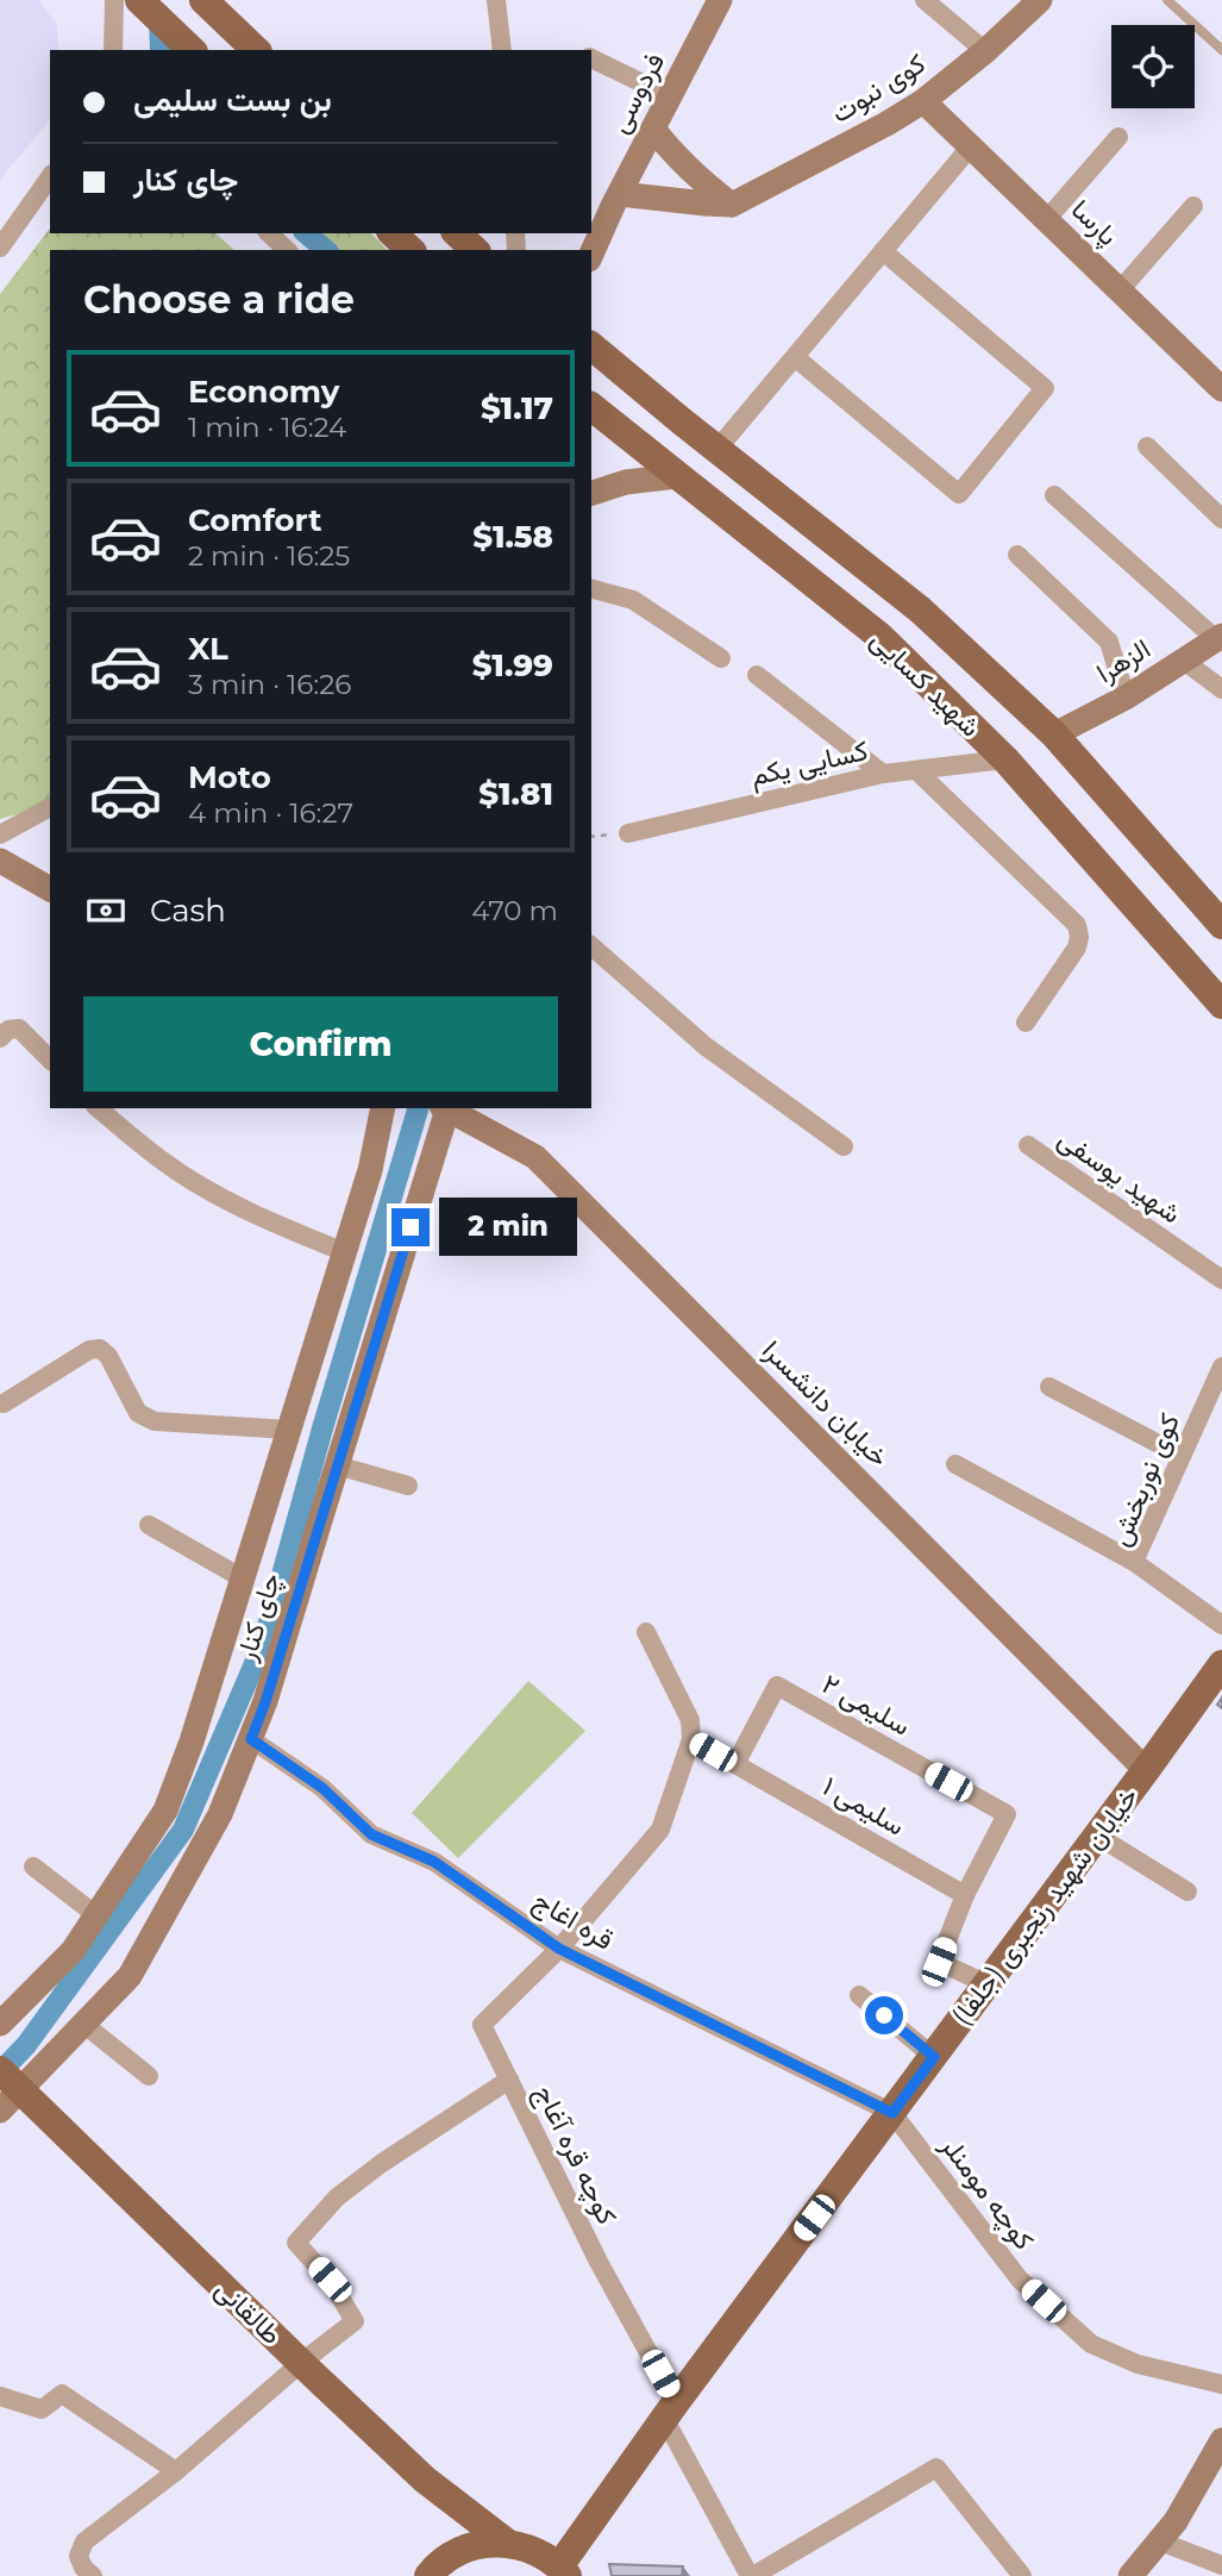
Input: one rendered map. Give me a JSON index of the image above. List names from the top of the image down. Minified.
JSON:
{"streets":{"main road":["شهید کسایی","خیابان شهید رنجبری (جلفا)","طالقانی"],"street":["کوی نبوت","فردوسی","پارسا","الزهرا","کسایی یکم","شهید یوسفی","خیابان دانشسرا","کوی نوربخش","چای کنار","سلیمی ۲","سلیمی ۱","قره اغاج","کوچه قره آغاج","کوچه مومنلر"]},"crossings":[["کوی نبوت","پارسا"],["الزهرا","شهید کسایی"],["شهید کسایی","کسایی یکم"],["خیابان دانشسرا","خیابان شهید رنجبری (جلفا)"],["چای کنار","قره اغاج"],["چای کنار","طالقانی"],["سلیمی ۲","سلیمی ۱"],["خیابان شهید رنجبری (جلفا)","قره اغاج"],["خیابان شهید رنجبری (جلفا)","کوچه قره آغاج"],["خیابان شهید رنجبری (جلفا)","کوچه مومنلر"],["قره اغاج","کوچه قره آغاج"],["قره اغاج","کوچه مومنلر"]],"page":{"banner":["بن بست سلیمی","چای کنار"],"heading":"Choose a ride","list":[{"name":"Economy","note":"1 min · 16:24","value":"$1.17"},{"name":"Comfort","note":"2 min · 16:25","value":"$1.58"},{"name":"XL","note":"3 min · 16:26","value":"$1.99"},{"name":"Moto","note":"4 min · 16:27","value":"$1.81"}],"pay":["Cash","470 m"],"buttons":"Confirm","bubble":"2 min"}}
